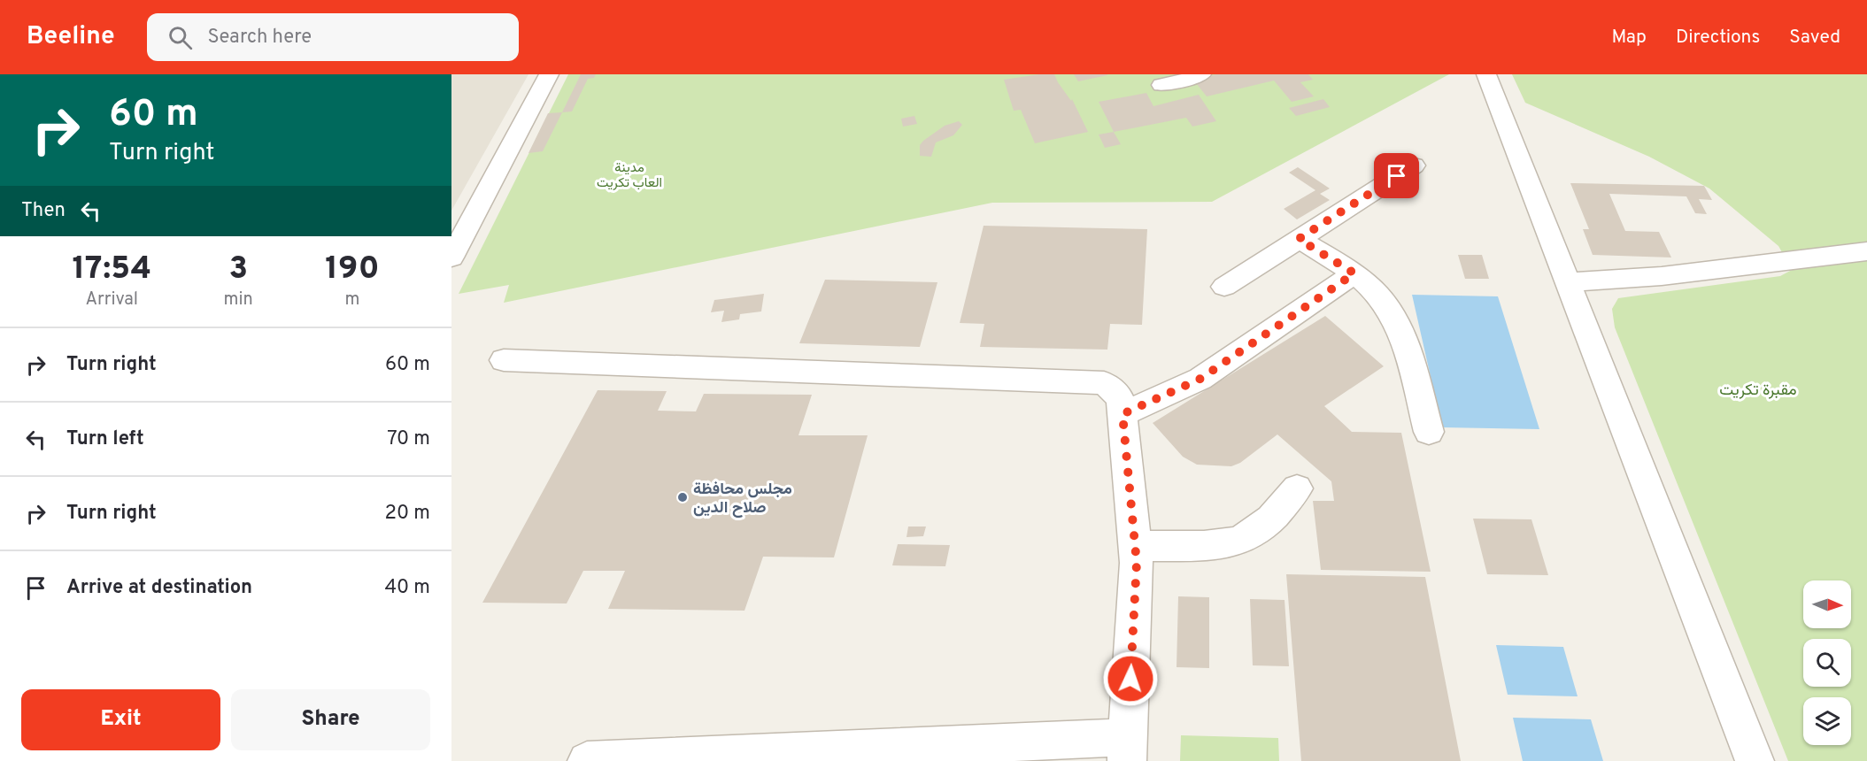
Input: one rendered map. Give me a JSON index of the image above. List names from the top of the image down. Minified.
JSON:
{"parks":["مدينة العاب تكريت","مقبرة تكريت"],"places":["مجلس محافظة صلاح الدين"],"north":"right","page":{"header":"Beeline","search":"Search here","nav":["Map","Directions","Saved"],"turn":["60 m","Turn right"],"then":"Then","eta":["17:54","Arrival","3","min","190","m"],"list":[{"name":"Turn right","value":"60 m"},{"name":"Turn left","value":"70 m"},{"name":"Turn right","value":"20 m"},{"name":"Arrive at destination","value":"40 m"}],"buttons":["Exit","Share"]}}
